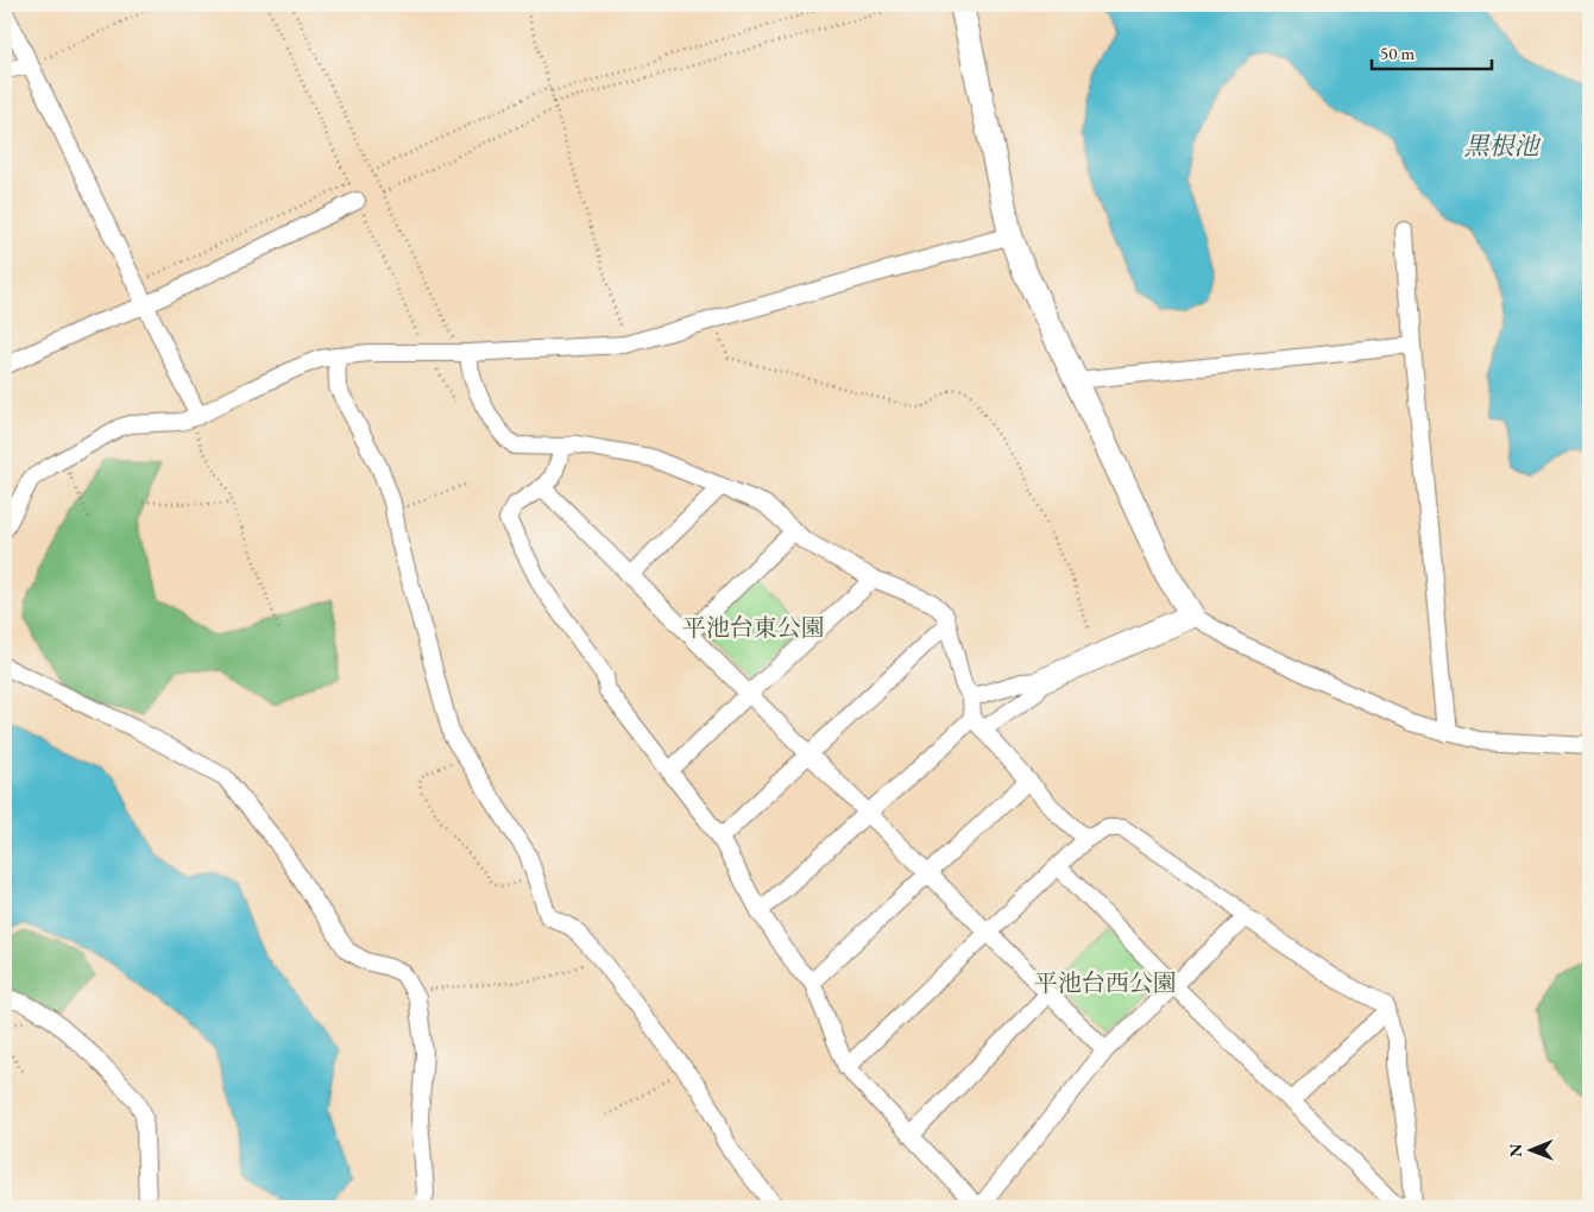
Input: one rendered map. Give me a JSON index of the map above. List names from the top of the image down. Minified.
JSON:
{"water":["黒根池"],"parks":["平池台東公園","平池台西公園"],"scale_bar":"50 m","north":"left"}
